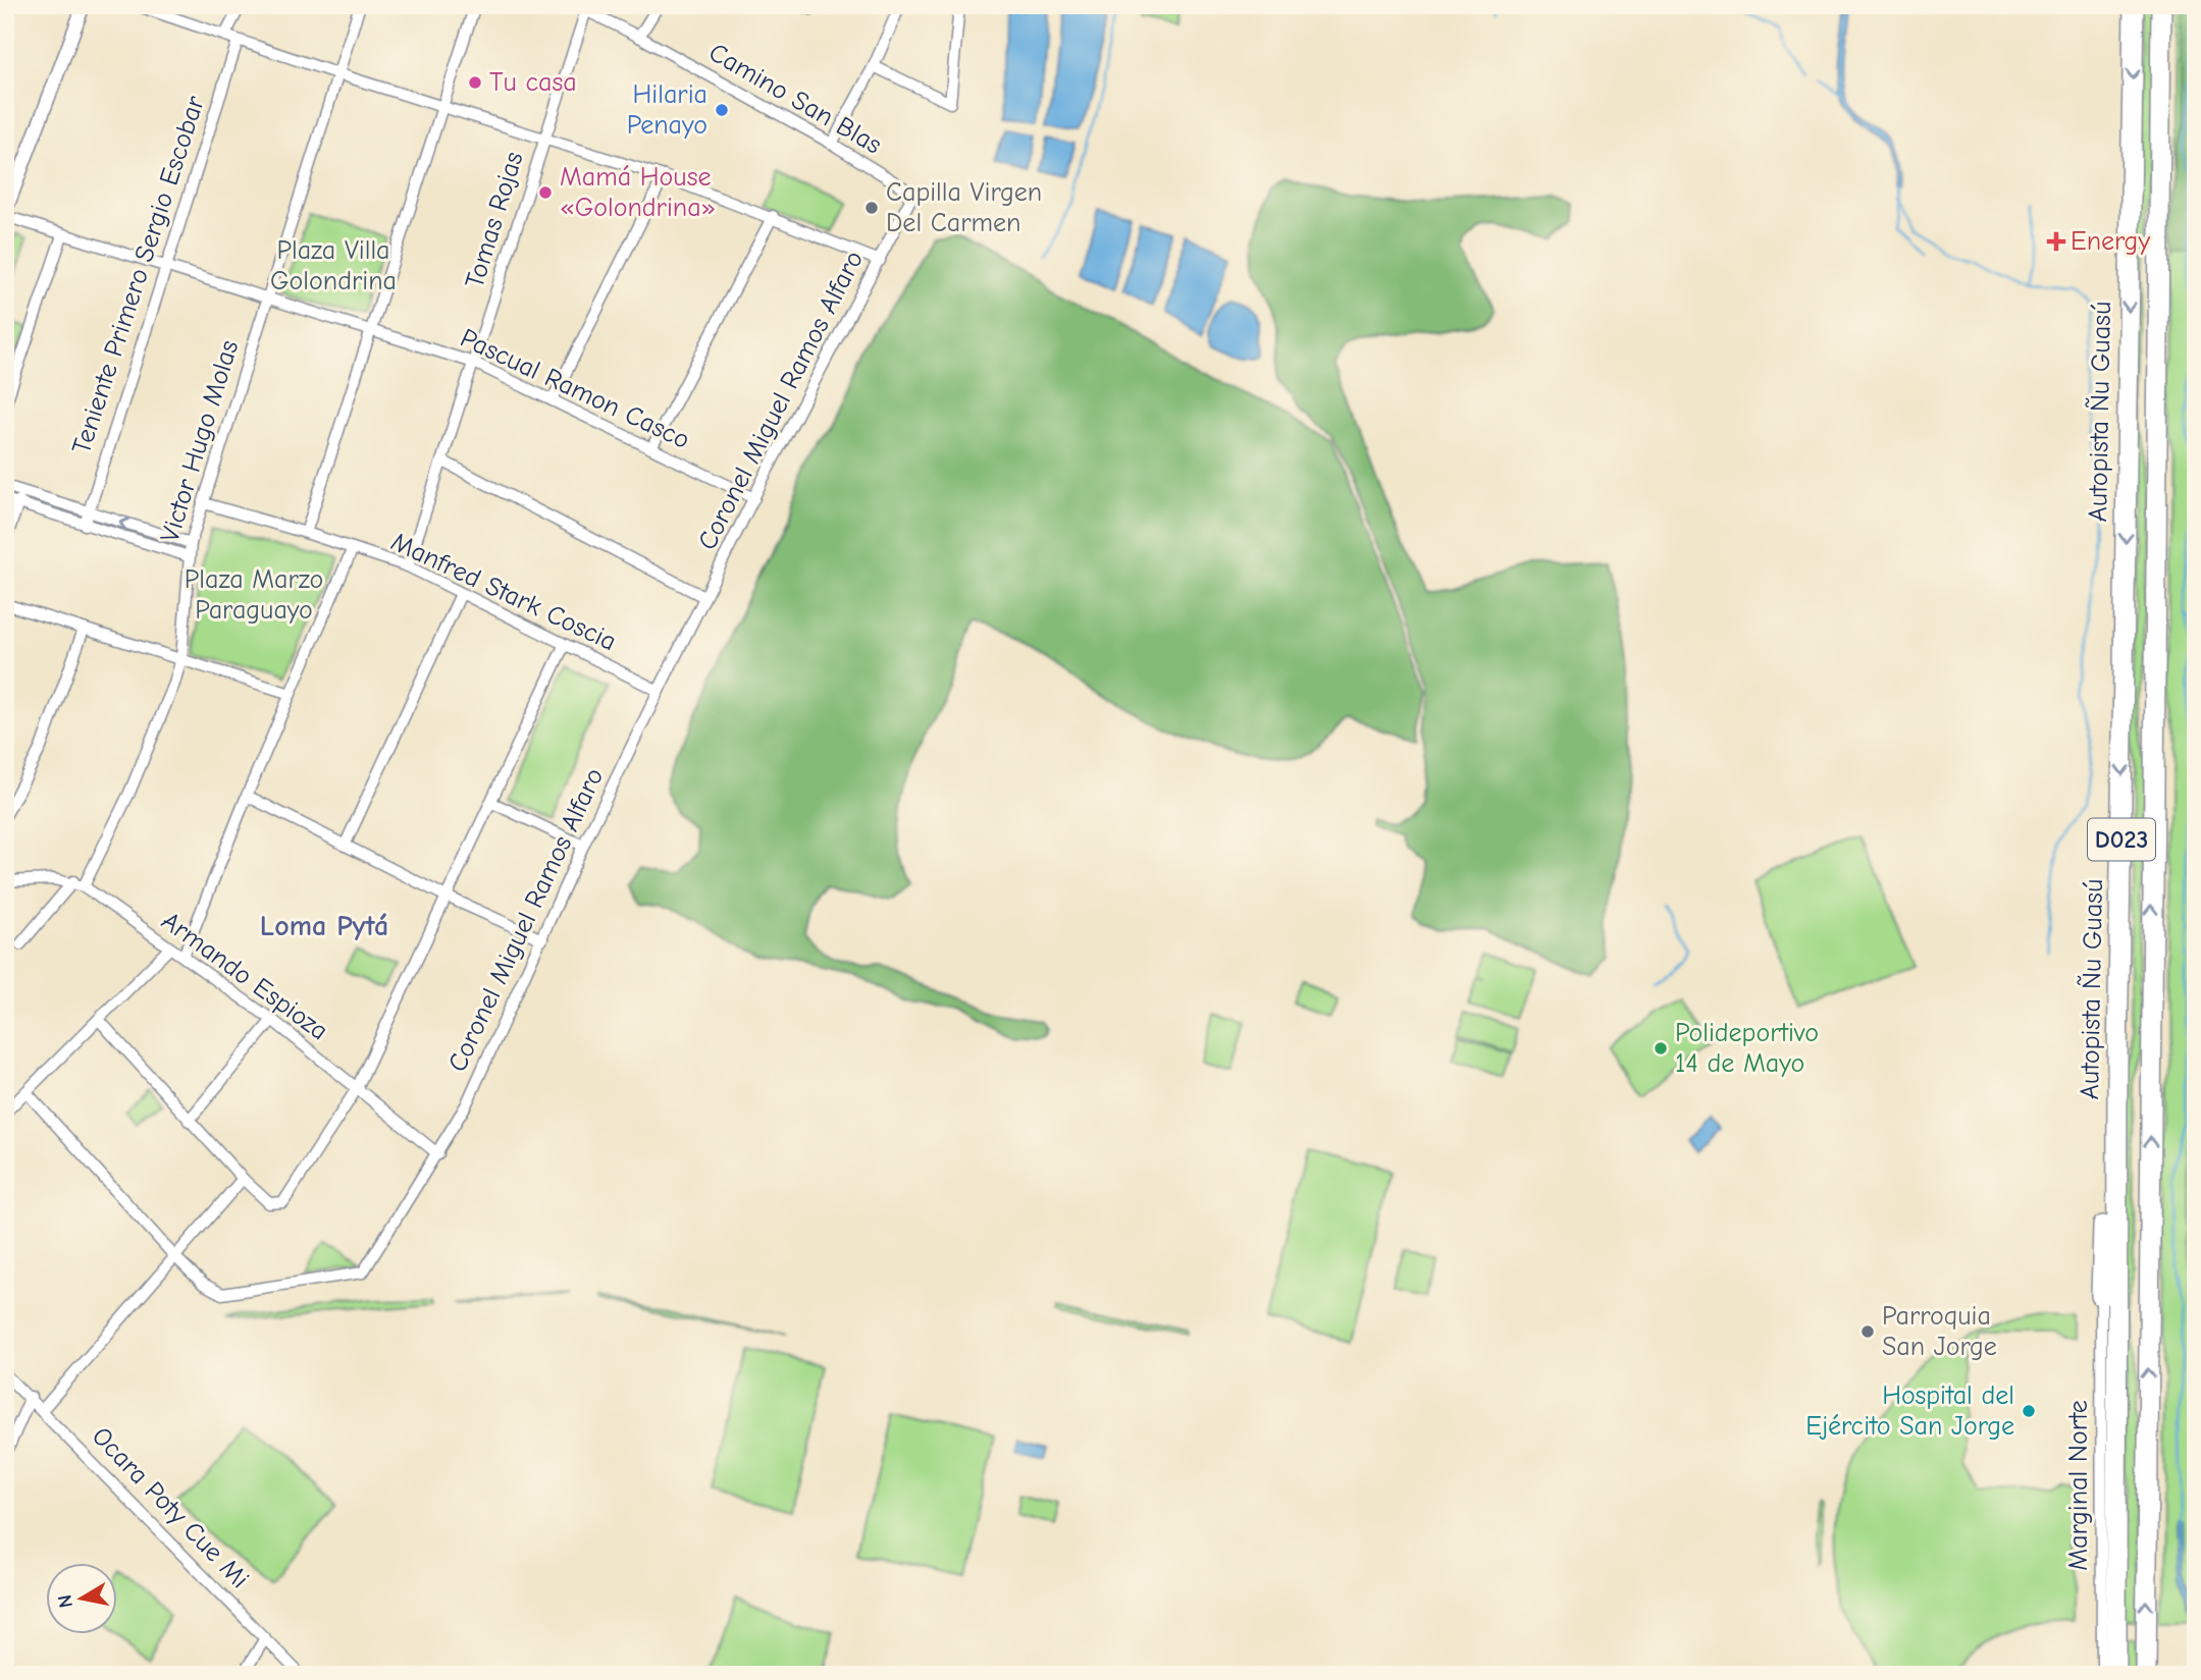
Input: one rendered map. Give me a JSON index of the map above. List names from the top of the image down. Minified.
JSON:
{"streets":{"highway":["Autopista Ñu Guasú","D023"],"street":["Camino San Blas","Tomas Rojas","Teniente Primero Sergio Escobar","Pascual Ramon Casco","Coronel Miguel Ramos Alfaro","Victor Hugo Molas","Manfred Stark Coscia","Armando Espioza","Marginal Norte","Ocara Poty Cue Mi"]},"crossings":[["Camino San Blas","Tomas Rojas"],["Camino San Blas","Coronel Miguel Ramos Alfaro"],["Tomas Rojas","Pascual Ramon Casco"],["Tomas Rojas","Manfred Stark Coscia"],["Teniente Primero Sergio Escobar","Pascual Ramon Casco"],["Pascual Ramon Casco","Coronel Miguel Ramos Alfaro"],["Pascual Ramon Casco","Victor Hugo Molas"],["Coronel Miguel Ramos Alfaro","Manfred Stark Coscia"],["Coronel Miguel Ramos Alfaro","Armando Espioza"],["Victor Hugo Molas","Manfred Stark Coscia"],["Victor Hugo Molas","Armando Espioza"]],"districts":["Loma Pytá"],"parks":["Plaza Villa Golondrina","Plaza Marzo Paraguayo"],"places":{"other":["Tu casa","Hilaria Penayo","Mamá House «Golondrina»","Capilla Virgen Del Carmen","Polideportivo 14 de Mayo","Parroquia San Jorge","Hospital del Ejército San Jorge"],"health":["Energy"]},"north":"left"}
